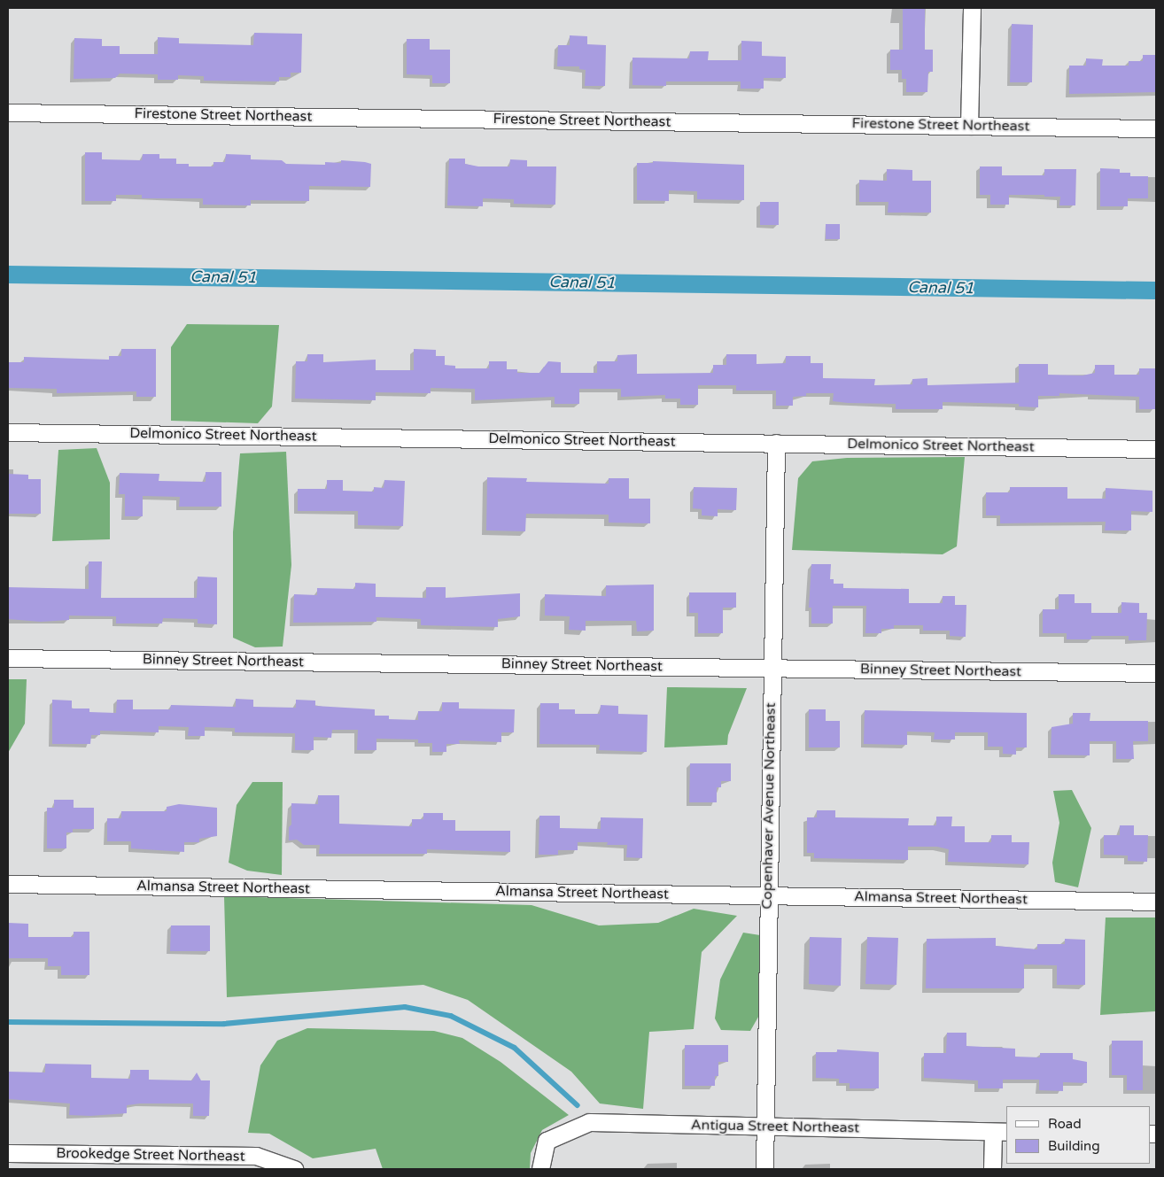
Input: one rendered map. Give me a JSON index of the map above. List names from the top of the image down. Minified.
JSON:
{"streets":{"street":["Firestone Street Northeast","Delmonico Street Northeast","Binney Street Northeast","Copenhaver Avenue Northeast","Almansa Street Northeast","Antigua Street Northeast","Brookedge Street Northeast"]},"crossings":[["Delmonico Street Northeast","Copenhaver Avenue Northeast"],["Binney Street Northeast","Copenhaver Avenue Northeast"],["Copenhaver Avenue Northeast","Almansa Street Northeast"],["Copenhaver Avenue Northeast","Antigua Street Northeast"]],"water":["Canal 51"],"legend":["Road","Building"]}
